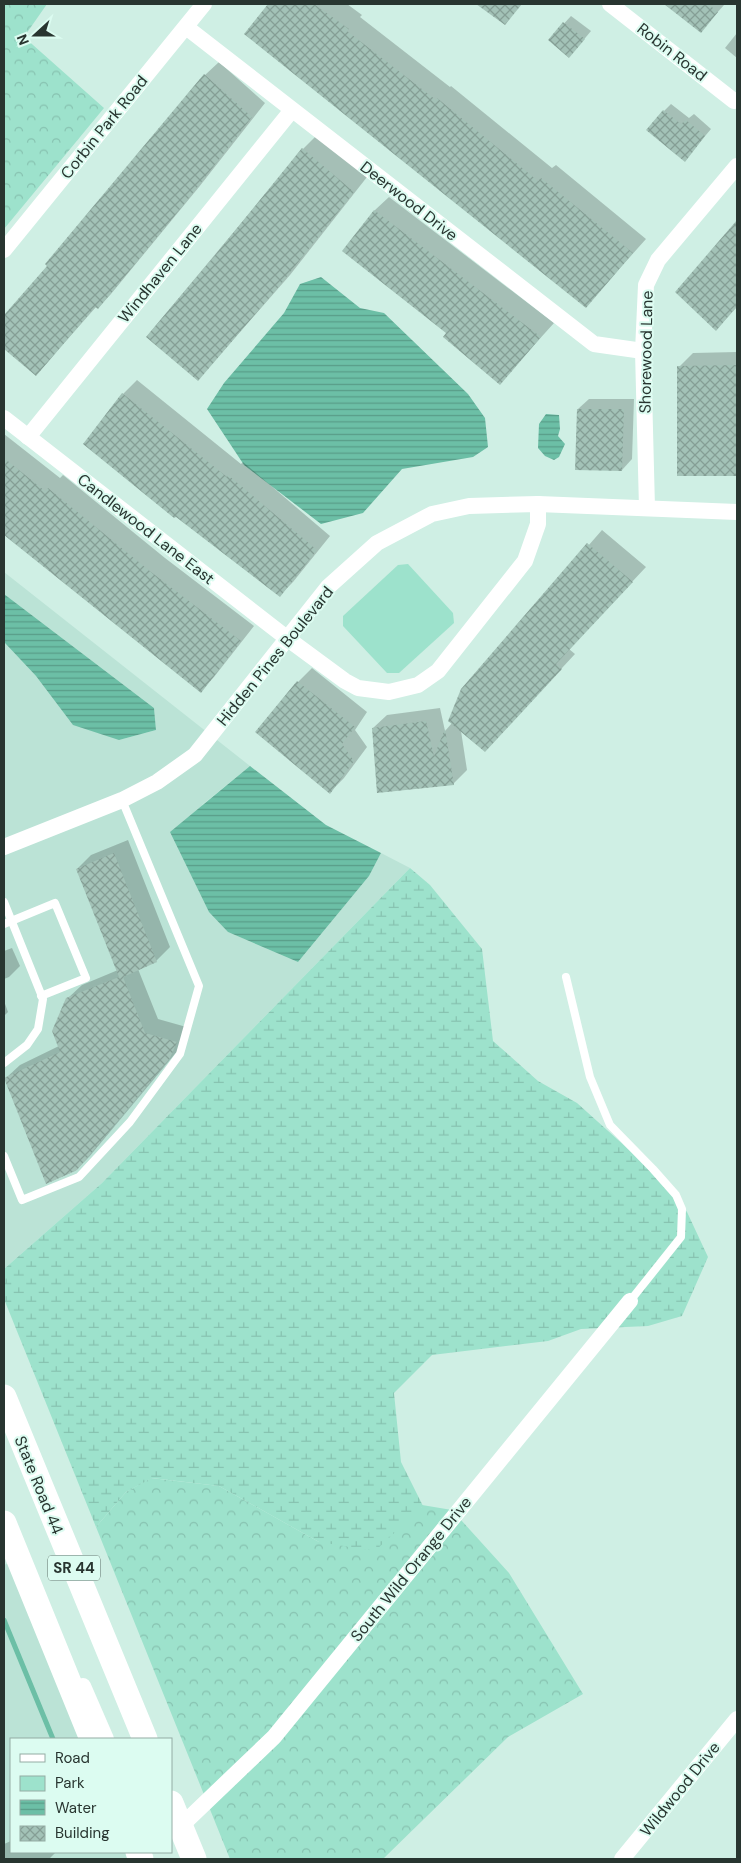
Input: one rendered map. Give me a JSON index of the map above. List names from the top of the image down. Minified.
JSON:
{"streets":{"main road":["State Road 44","SR 44"],"street":["Robin Road","Corbin Park Road","Deerwood Drive","Windhaven Lane","Shorewood Lane","Candlewood Lane East","Hidden Pines Boulevard","South Wild Orange Drive","Wildwood Drive"]},"crossings":[["Corbin Park Road","Deerwood Drive"],["Deerwood Drive","Windhaven Lane"],["Deerwood Drive","Shorewood Lane"],["Windhaven Lane","Candlewood Lane East"],["Shorewood Lane","Hidden Pines Boulevard"],["Candlewood Lane East","Hidden Pines Boulevard"]],"legend":["Road","Park","Water","Building"],"north":"left"}
